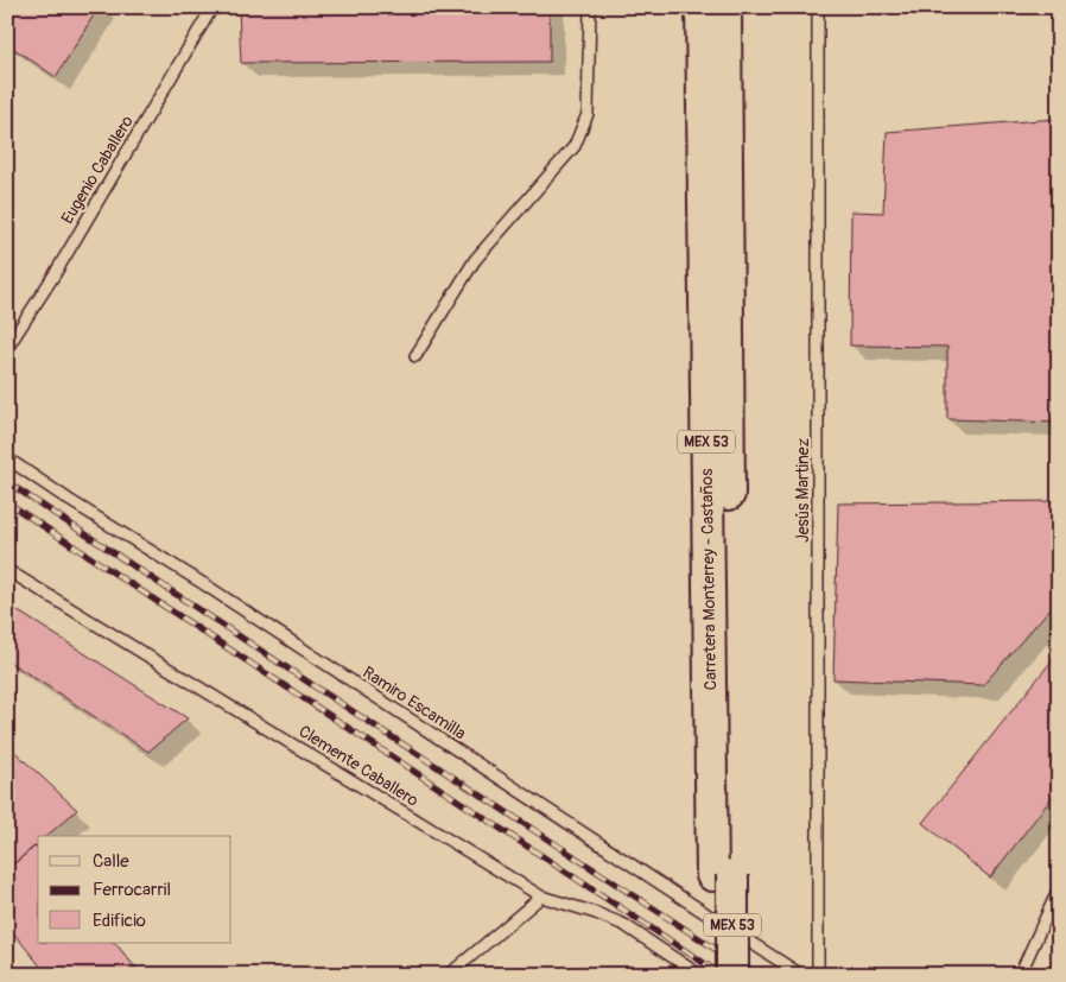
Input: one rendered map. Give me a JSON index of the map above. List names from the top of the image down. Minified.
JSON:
{"streets":{"main road":["MEX 53","Carretera Monterrey - Castaños"],"lane":["Eugenio Caballero","Jesús Martinez","Ramiro Escamilla","Clemente Caballero"]},"legend":["Calle","Ferrocarril","Edificio"]}
